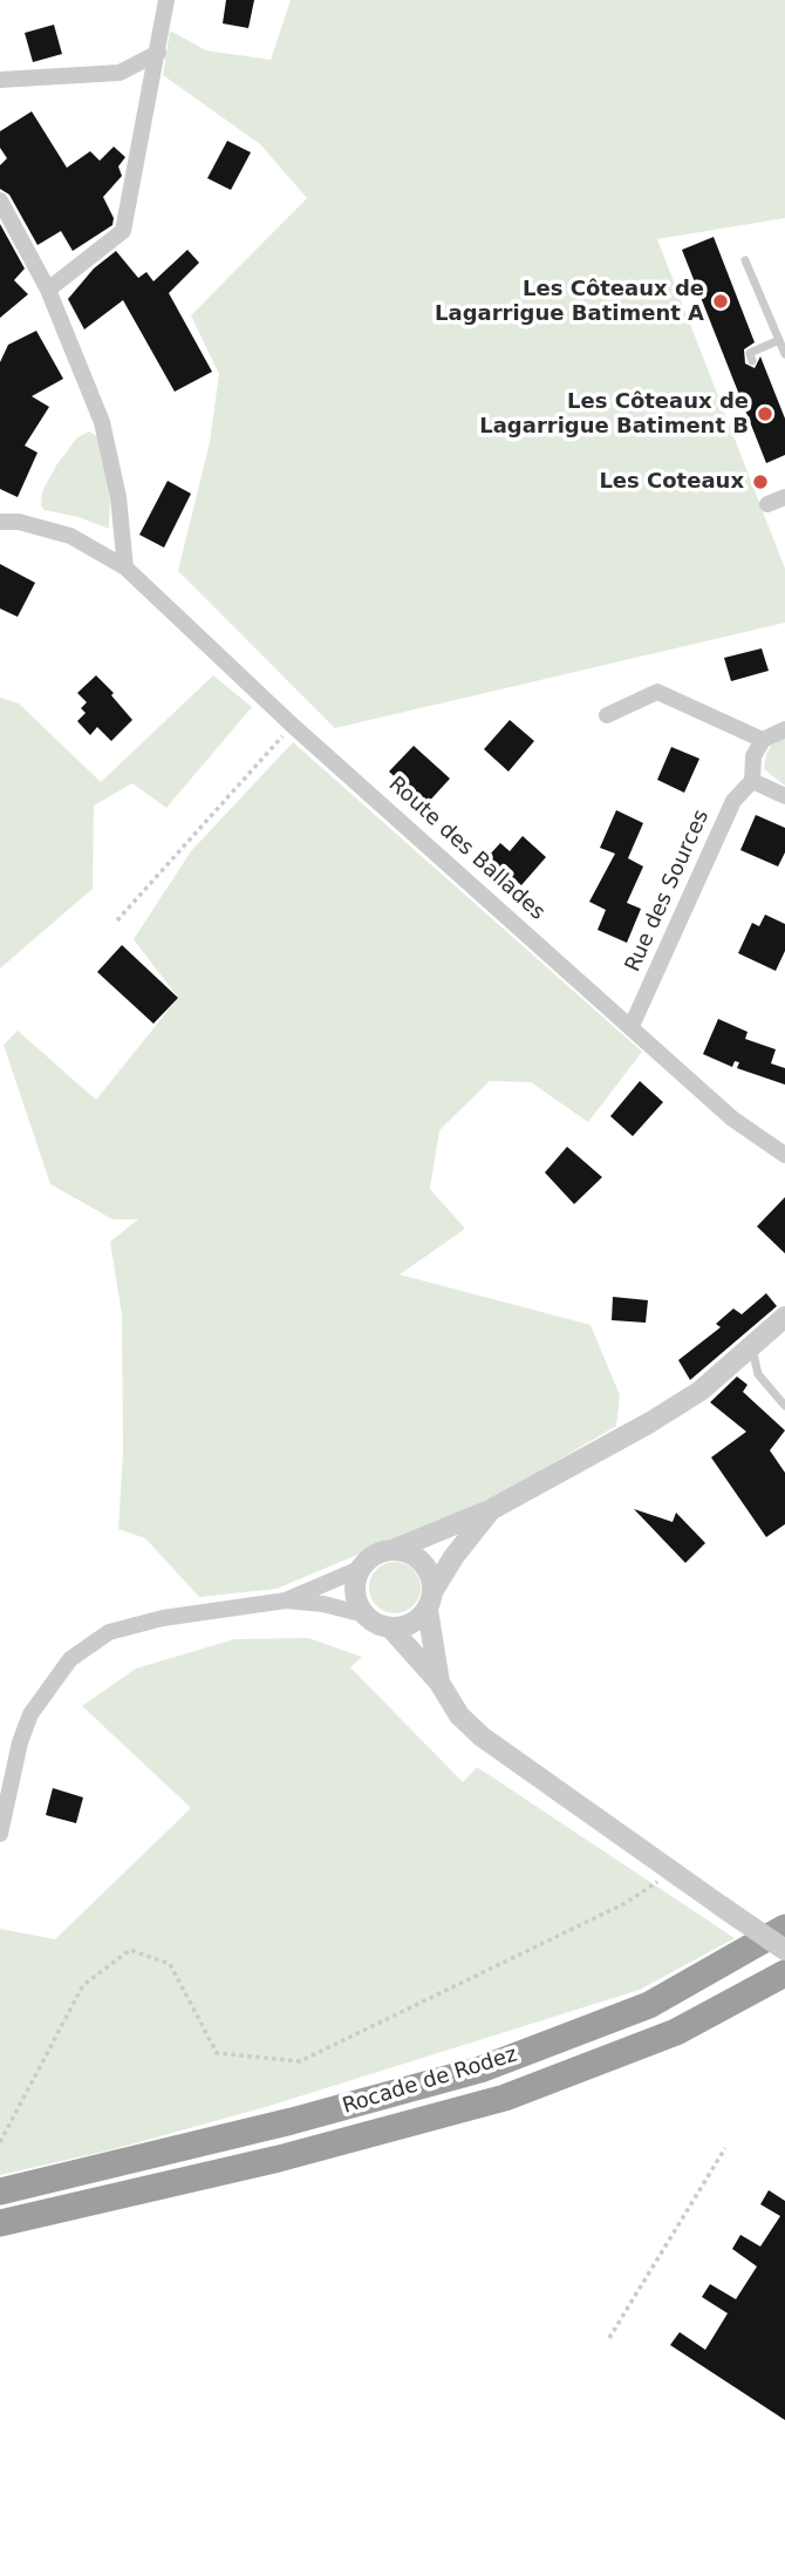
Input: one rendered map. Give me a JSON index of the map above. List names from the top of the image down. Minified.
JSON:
{"streets":{"highway":["Rocade de Rodez"],"street":["Route des Ballades","Rue des Sources"]},"crossings":[["Route des Ballades","Rue des Sources"]],"places":["Les Côteaux de Lagarrigue Batiment A","Les Côteaux de Lagarrigue Batiment B","Les Coteaux"]}
